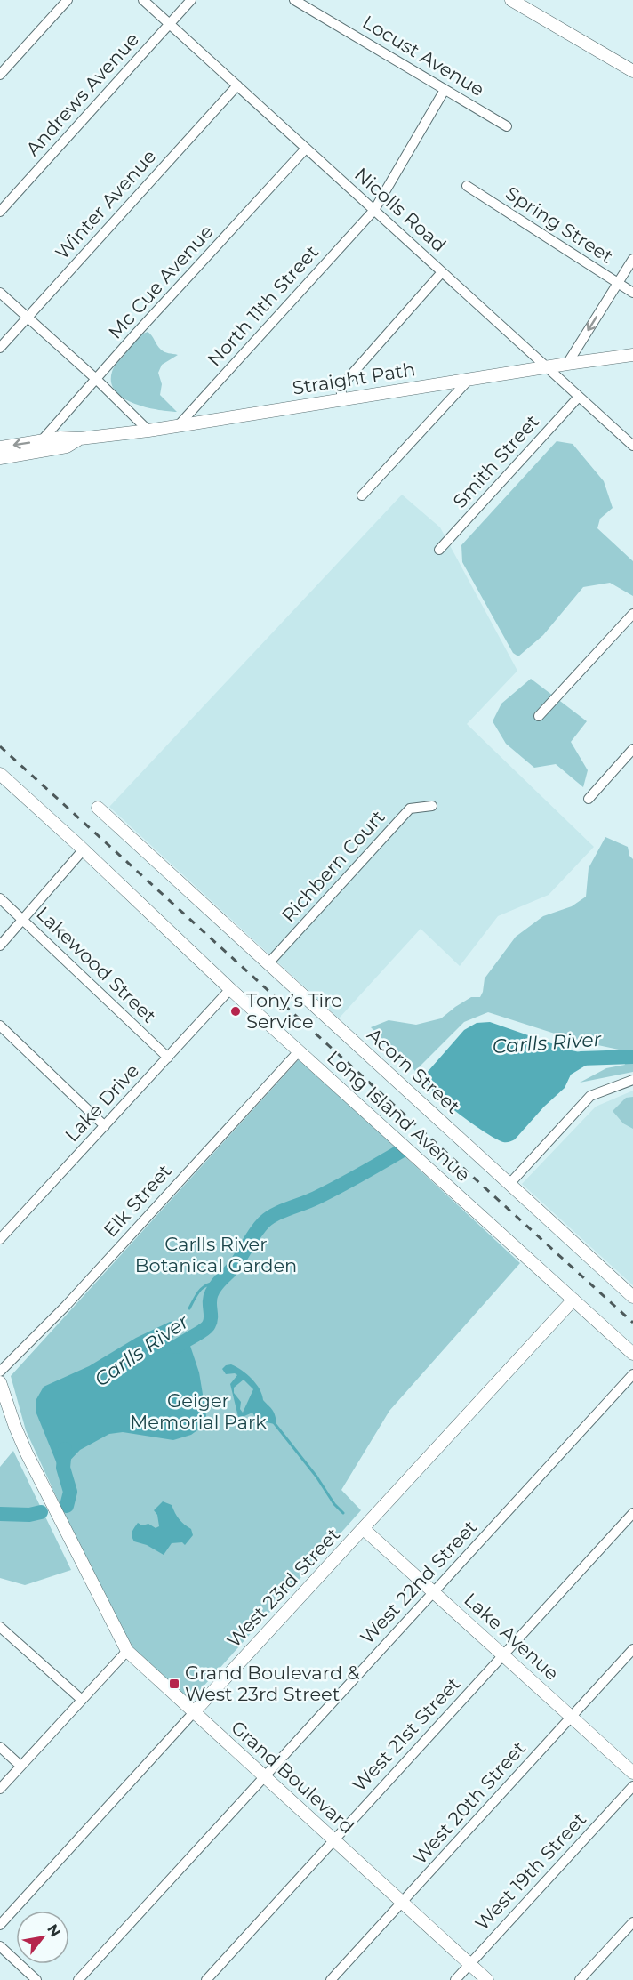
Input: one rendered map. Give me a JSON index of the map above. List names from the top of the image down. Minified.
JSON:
{"streets":{"street":["Locust Avenue","Andrews Avenue","Winter Avenue","Nicolls Road","Spring Street","Mc Cue Avenue","North 11th Street","Straight Path","Smith Street","Richbern Court","Lakewood Street","Acorn Street","Lake Drive","Long Island Avenue","Elk Street","West 22nd Street","West 23rd Street","Lake Avenue","West 21st Street","Grand Boulevard","West 20th Street","West 19th Street"]},"crossings":[["Locust Avenue","North 11th Street"],["Andrews Avenue","Nicolls Road"],["Winter Avenue","Nicolls Road"],["Nicolls Road","Mc Cue Avenue"],["Nicolls Road","North 11th Street"],["Nicolls Road","Straight Path"],["Nicolls Road","Smith Street"],["Mc Cue Avenue","Straight Path"],["North 11th Street","Straight Path"],["Richbern Court","Acorn Street"],["Lakewood Street","Lake Drive"],["Lake Drive","Long Island Avenue"],["Long Island Avenue","Elk Street"],["Long Island Avenue","West 23rd Street"],["West 22nd Street","Lake Avenue"],["West 22nd Street","Grand Boulevard"],["West 23rd Street","Lake Avenue"],["West 23rd Street","Grand Boulevard"],["Lake Avenue","West 21st Street"],["Lake Avenue","West 20th Street"],["West 21st Street","Grand Boulevard"],["Grand Boulevard","West 20th Street"],["Grand Boulevard","West 19th Street"]],"water":["Carlls River"],"parks":["Carlls River Botanical Garden","Geiger Memorial Park"],"places":{"other":["Tony’s Tire Service"],"transit":["Grand Boulevard & West 23rd Street"]},"north":"top right"}
